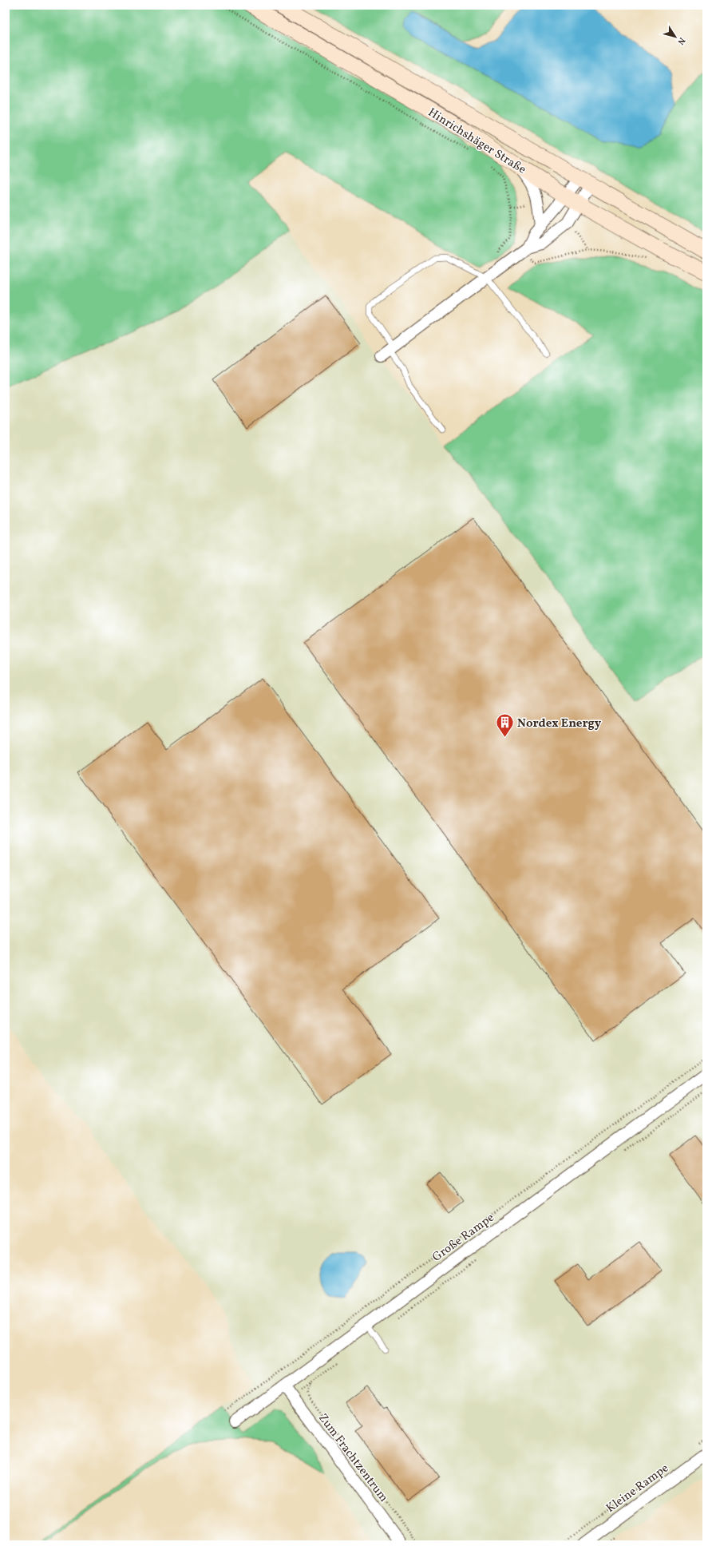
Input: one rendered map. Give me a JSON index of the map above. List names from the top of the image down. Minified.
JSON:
{"streets":{"main road":["Hinrichshäger Straße"],"street":["Große Rampe","Zum Frachtzentrum","Kleine Rampe"]},"crossings":[["Große Rampe","Zum Frachtzentrum"]],"places":{"building":["Nordex Energy"]},"north":"bottom right"}
